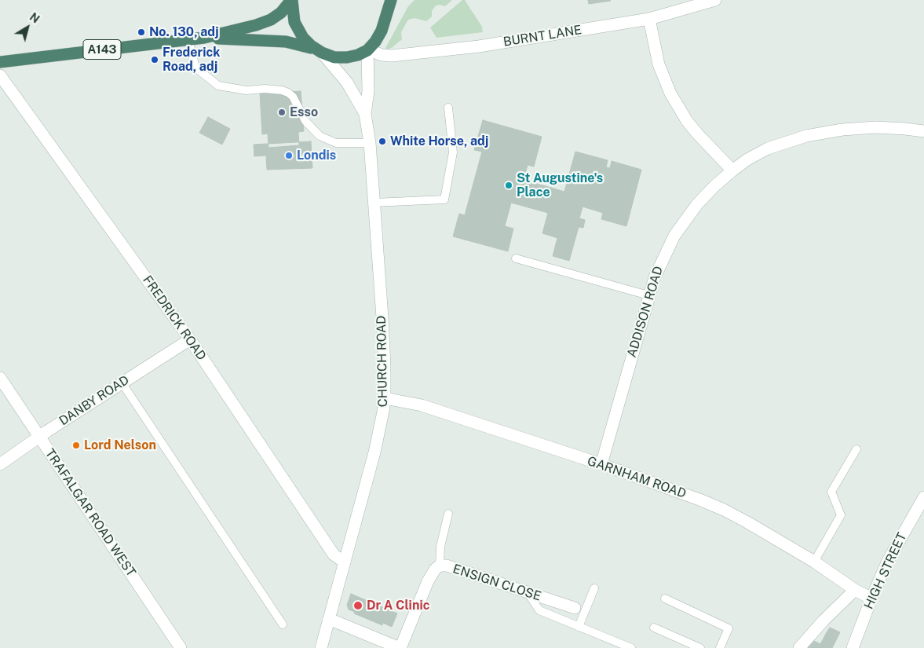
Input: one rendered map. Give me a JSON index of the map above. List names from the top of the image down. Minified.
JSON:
{"streets":{"highway":["A143"],"street":["BURNT LANE","ADDISON ROAD","FREDRICK ROAD","CHURCH ROAD","DANBY ROAD","GARNHAM ROAD","TRAFALGAR ROAD WEST","HIGH STREET","ENSIGN CLOSE"]},"crossings":[["ADDISON ROAD","GARNHAM ROAD"],["FREDRICK ROAD","CHURCH ROAD"],["FREDRICK ROAD","DANBY ROAD"],["CHURCH ROAD","GARNHAM ROAD"],["DANBY ROAD","TRAFALGAR ROAD WEST"],["GARNHAM ROAD","HIGH STREET"]],"places":["No. 130, adj","Frederick Road, adj","Esso","White Horse, adj","Londis","St Augustine's Place","Lord Nelson","Dr A Clinic"],"north":"top right"}
